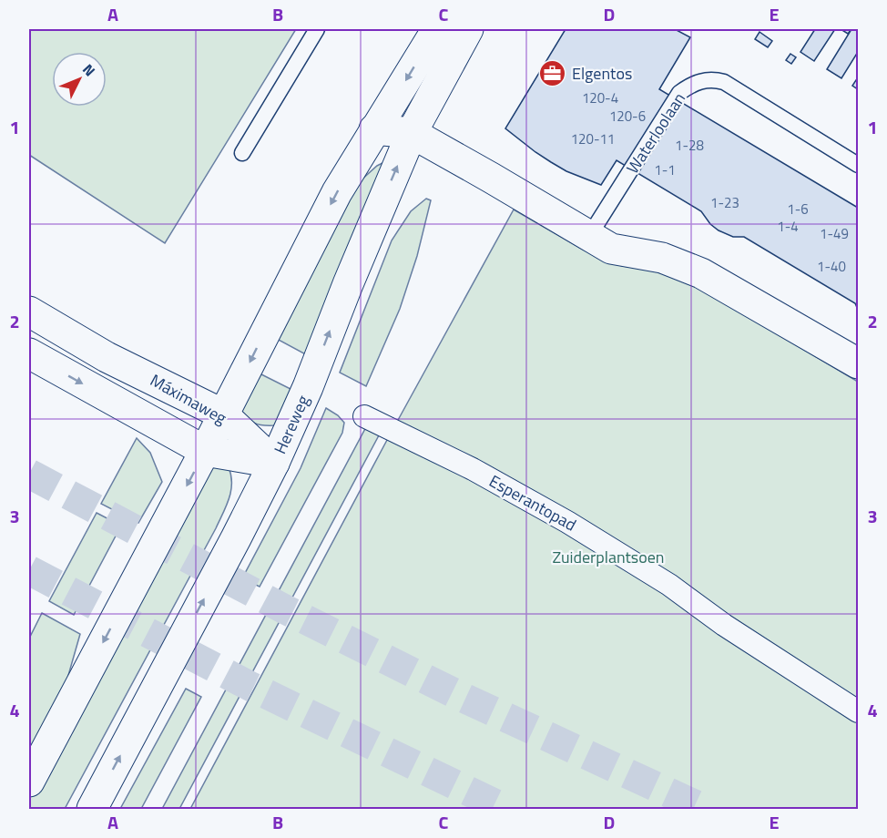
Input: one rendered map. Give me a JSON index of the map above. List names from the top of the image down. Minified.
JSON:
{"streets":{"main road":["Máximaweg","Hereweg"],"street":["Esperantopad"],"lane":["Waterloolaan"]},"crossings":[["Máximaweg","Hereweg"]],"parks":["Zuiderplantsoen"],"places":{"office":["Elgentos"]},"house_numbers":["120-4","120-6","120-11","1-28","1-1","1-23","1-6","1-4","1-49","1-40"],"north":"top right","grid":{"columns":["A","B","C","D","E"],"rows":["1","2","3","4"]}}
